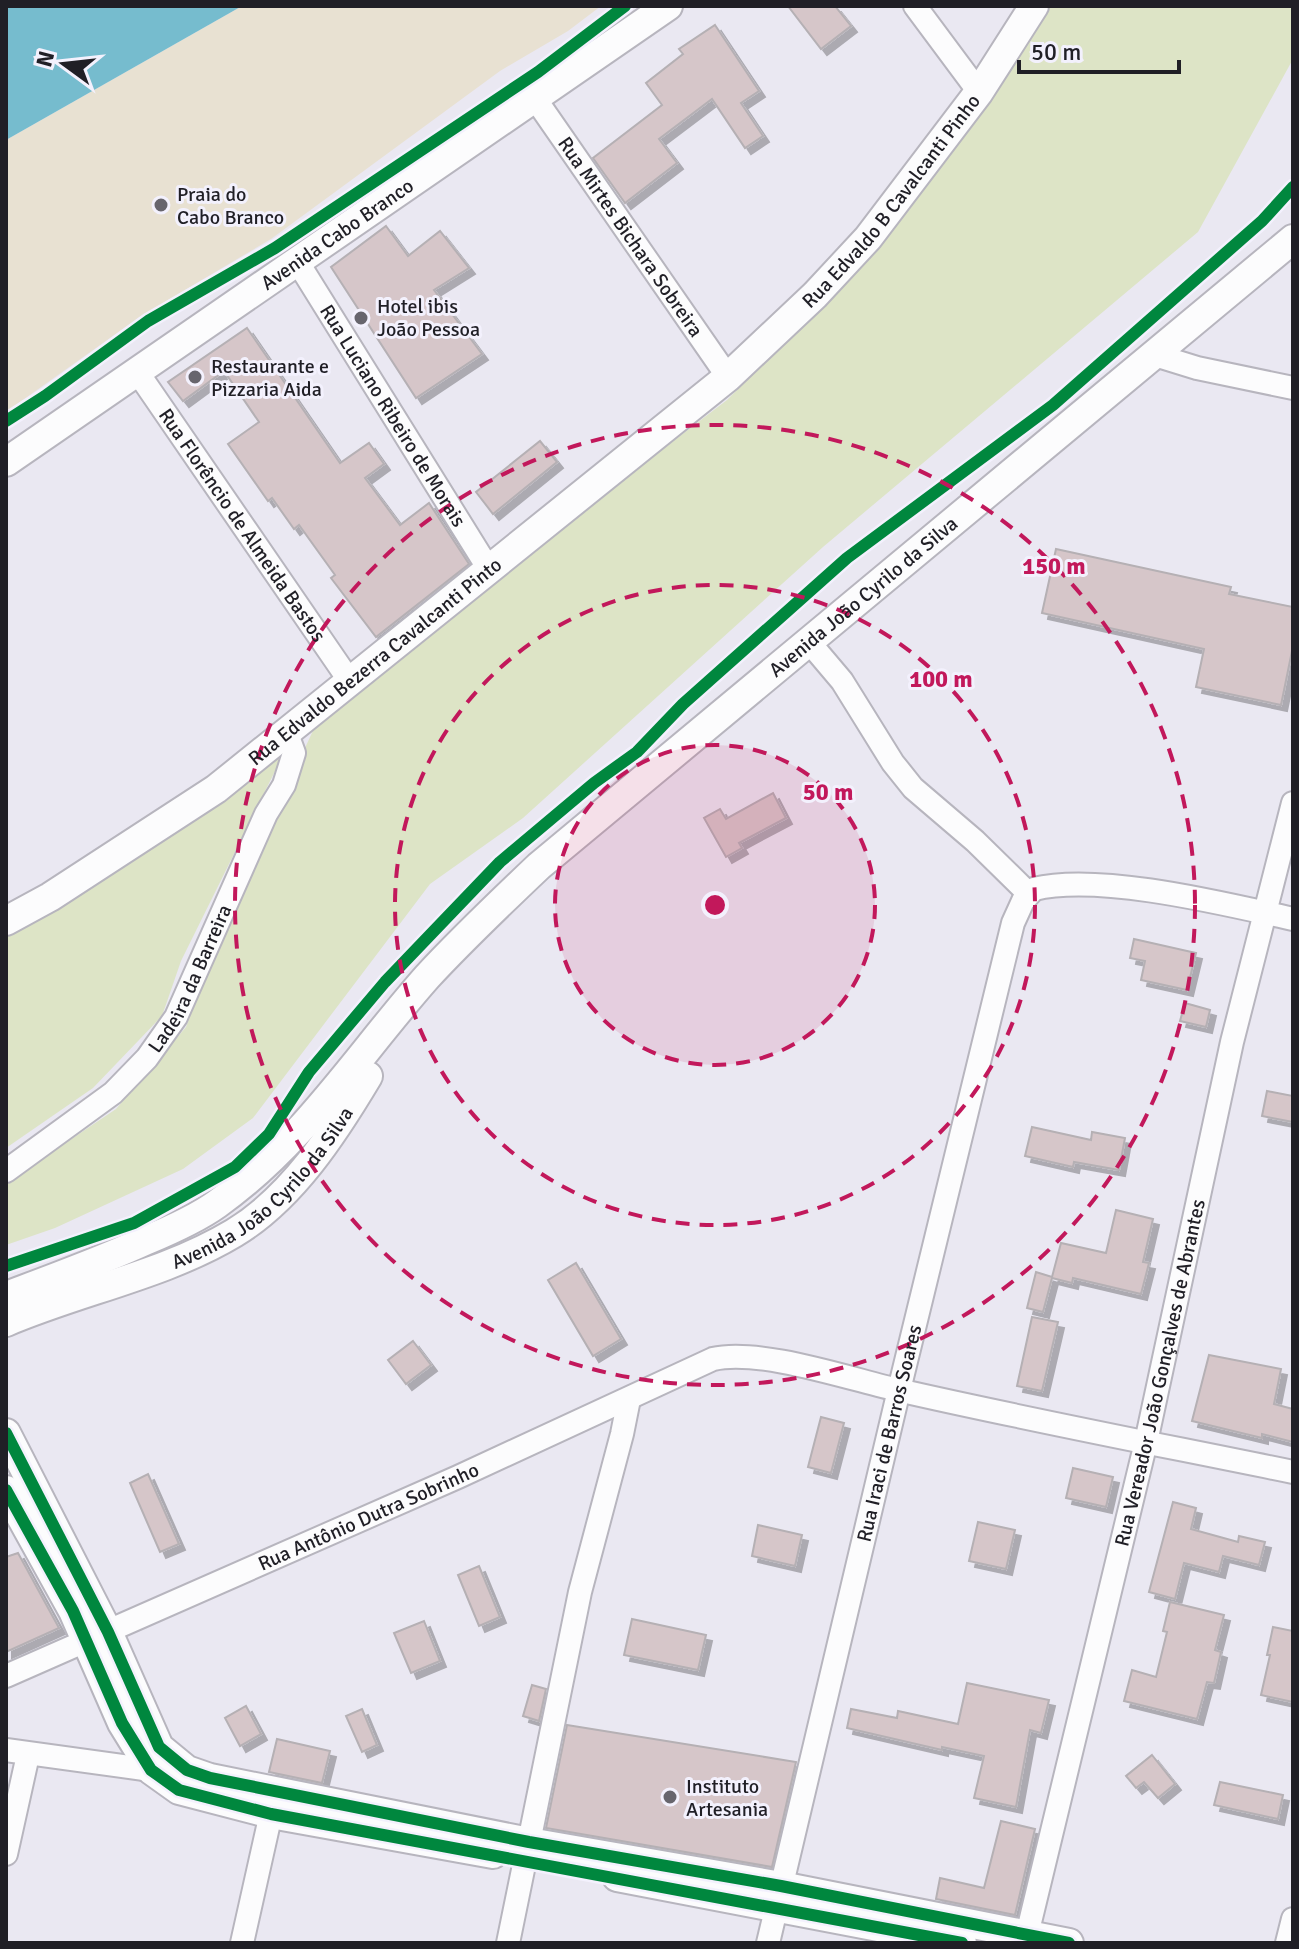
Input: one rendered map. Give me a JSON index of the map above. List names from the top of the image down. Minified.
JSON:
{"streets":{"main road":["Rua Edvaldo B Cavalcanti Pinho","Avenida Cabo Branco","Avenida João Cyrilo da Silva","Rua Edvaldo Bezerra Cavalcanti Pinto"],"street":["Rua Mirtes Bichara Sobreira","Rua Luciano Ribeiro de Morais","Rua Florêncio de Almeida Bastos","Ladeira da Barreira","Rua Vereador João Gonçalves de Abrantes","Rua Iraci de Barros Soares","Rua Antônio Dutra Sobrinho"]},"crossings":[["Rua Edvaldo B Cavalcanti Pinho","Rua Mirtes Bichara Sobreira"],["Rua Edvaldo B Cavalcanti Pinho","Rua Edvaldo Bezerra Cavalcanti Pinto"],["Avenida Cabo Branco","Rua Mirtes Bichara Sobreira"],["Avenida Cabo Branco","Rua Luciano Ribeiro de Morais"],["Avenida Cabo Branco","Rua Florêncio de Almeida Bastos"],["Rua Mirtes Bichara Sobreira","Rua Edvaldo Bezerra Cavalcanti Pinto"],["Rua Luciano Ribeiro de Morais","Rua Edvaldo Bezerra Cavalcanti Pinto"],["Rua Florêncio de Almeida Bastos","Rua Edvaldo Bezerra Cavalcanti Pinto"],["Rua Edvaldo Bezerra Cavalcanti Pinto","Ladeira da Barreira"],["Rua Iraci de Barros Soares","Rua Antônio Dutra Sobrinho"]],"places":["Praia do Cabo Branco","Hotel ibis João Pessoa","Restaurante e Pizzaria Aida","Instituto Artesania"],"scale_bar":"50 m","north":"left","rings":["150 m","100 m","50 m"]}
